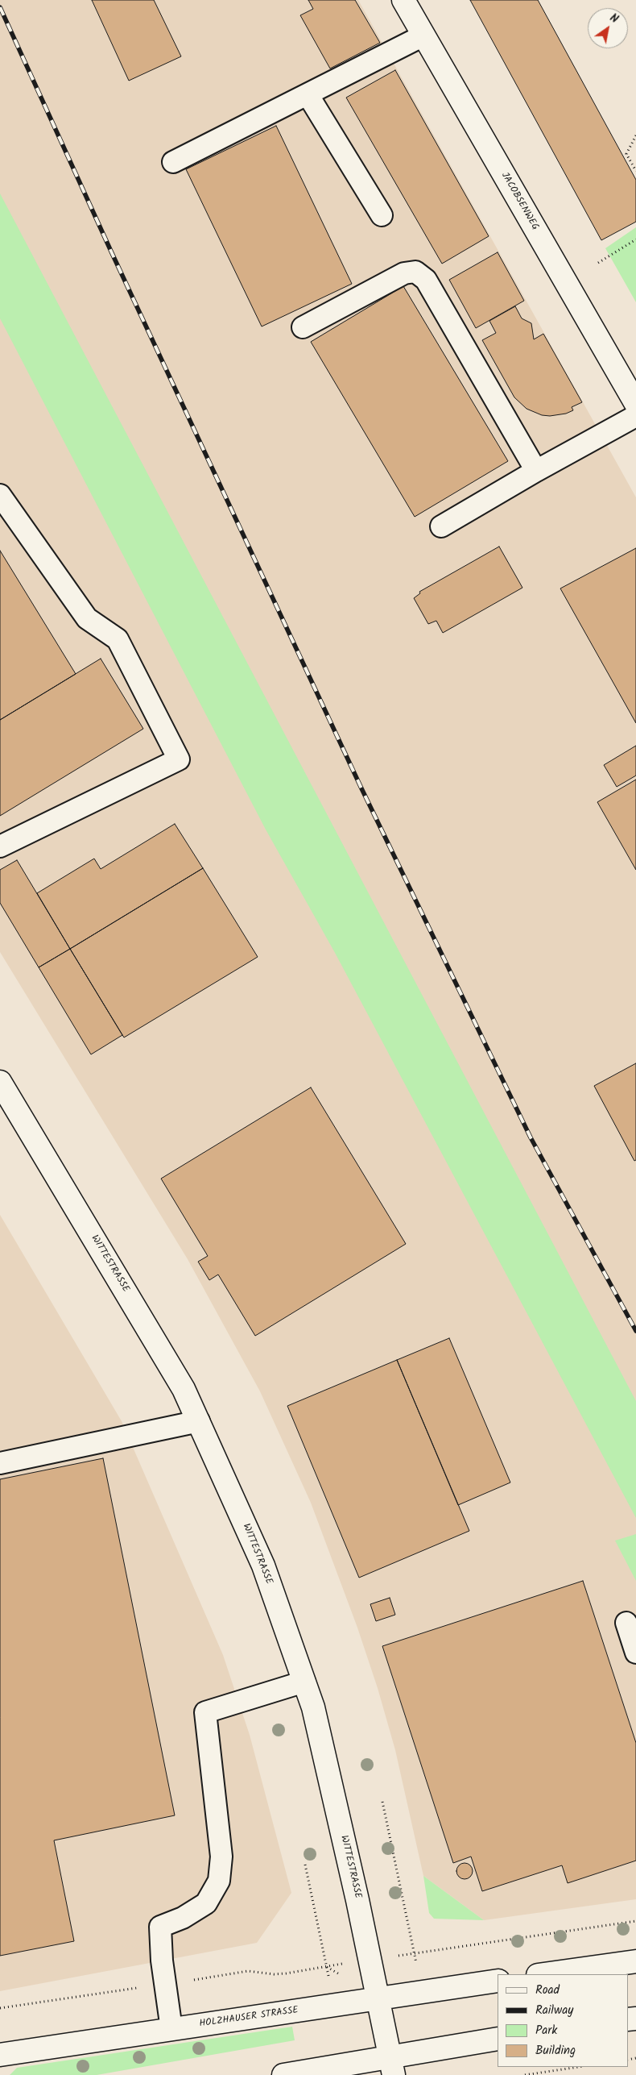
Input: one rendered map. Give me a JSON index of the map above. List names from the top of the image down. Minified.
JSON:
{"streets":{"main road":["JACOBSENWEG","WITTESTRASSE","HOLZHAUSER STRASSE"]},"crossings":[["WITTESTRASSE","HOLZHAUSER STRASSE"]],"legend":["Road","Railway","Park","Building"],"north":"top right"}
